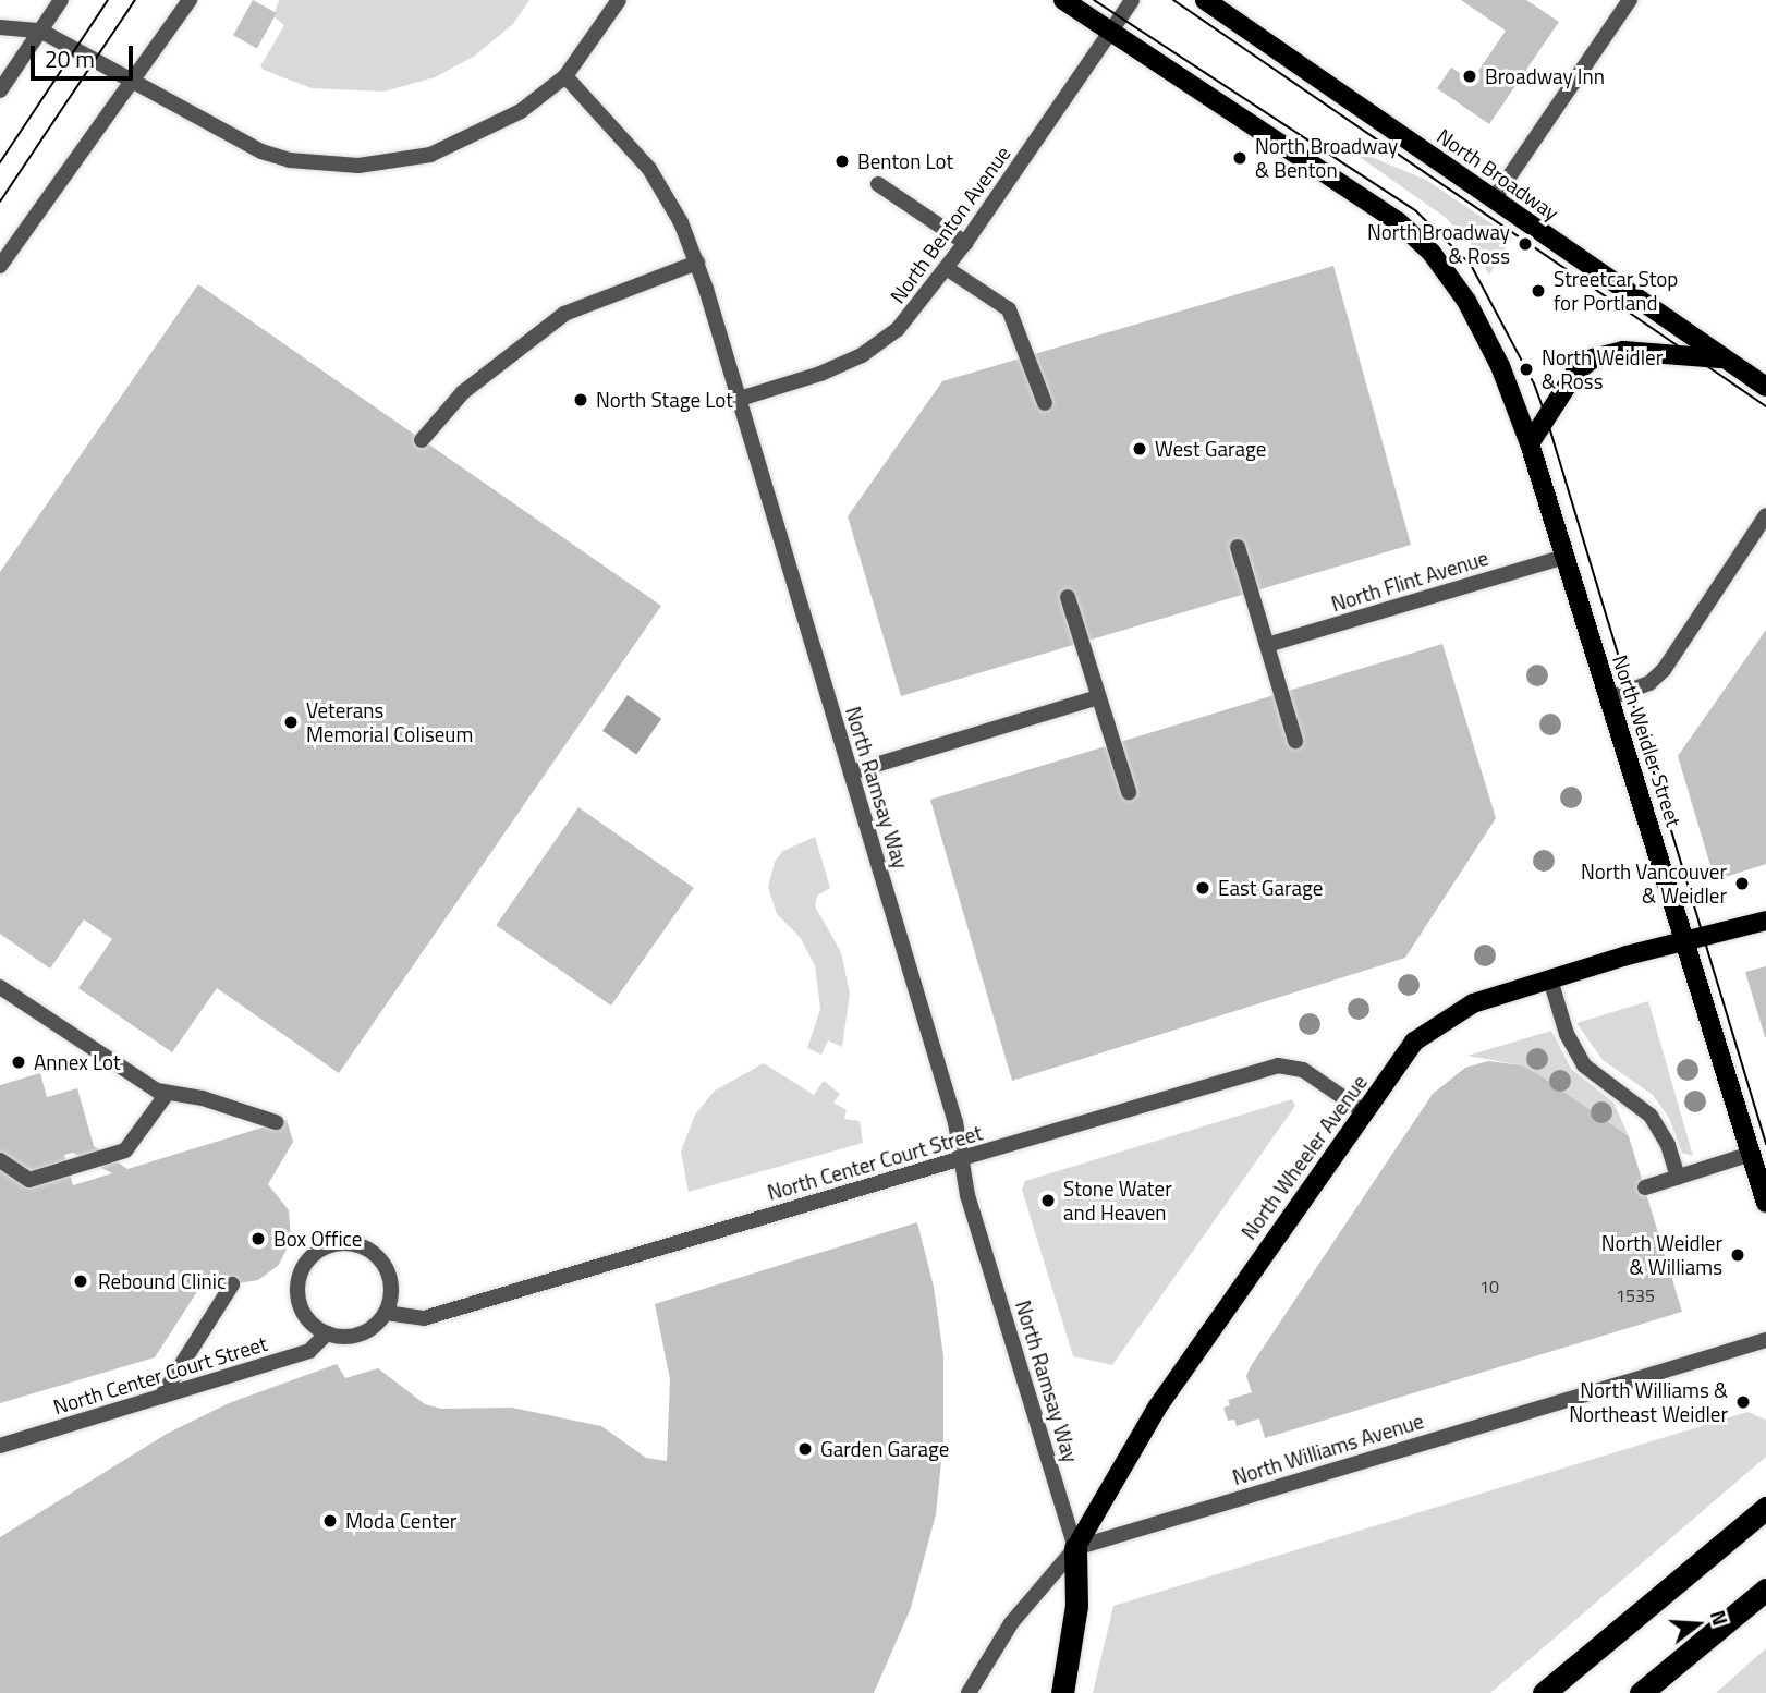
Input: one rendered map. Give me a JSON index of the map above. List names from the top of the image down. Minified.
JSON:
{"streets":{"main road":["North Broadway","North Weidler Street","North Wheeler Avenue"],"street":["North Benton Avenue","North Flint Avenue","North Ramsay Way","North Center Court Street","North Williams Avenue"]},"crossings":[["North Benton Avenue","North Weidler Street"],["North Benton Avenue","North Ramsay Way"],["North Flint Avenue","North Weidler Street"],["North Weidler Street","North Wheeler Avenue"],["North Ramsay Way","North Wheeler Avenue"],["North Ramsay Way","North Center Court Street"],["North Ramsay Way","North Williams Avenue"],["North Wheeler Avenue","North Center Court Street"],["North Wheeler Avenue","North Williams Avenue"]],"places":["Broadway Inn","North Broadway & Benton","Benton Lot","North Broadway & Ross","Streetcar Stop for Portland","North Weidler & Ross","North Stage Lot","West Garage","Veterans Memorial Coliseum","North Vancouver & Weidler","East Garage","Annex Lot","Stone Water and Heaven","Box Office","North Weidler & Williams","Rebound Clinic","North Williams & Northeast Weidler","Garden Garage","Moda Center"],"house_numbers":["10","1535"],"scale_bar":"20 m","north":"right"}
